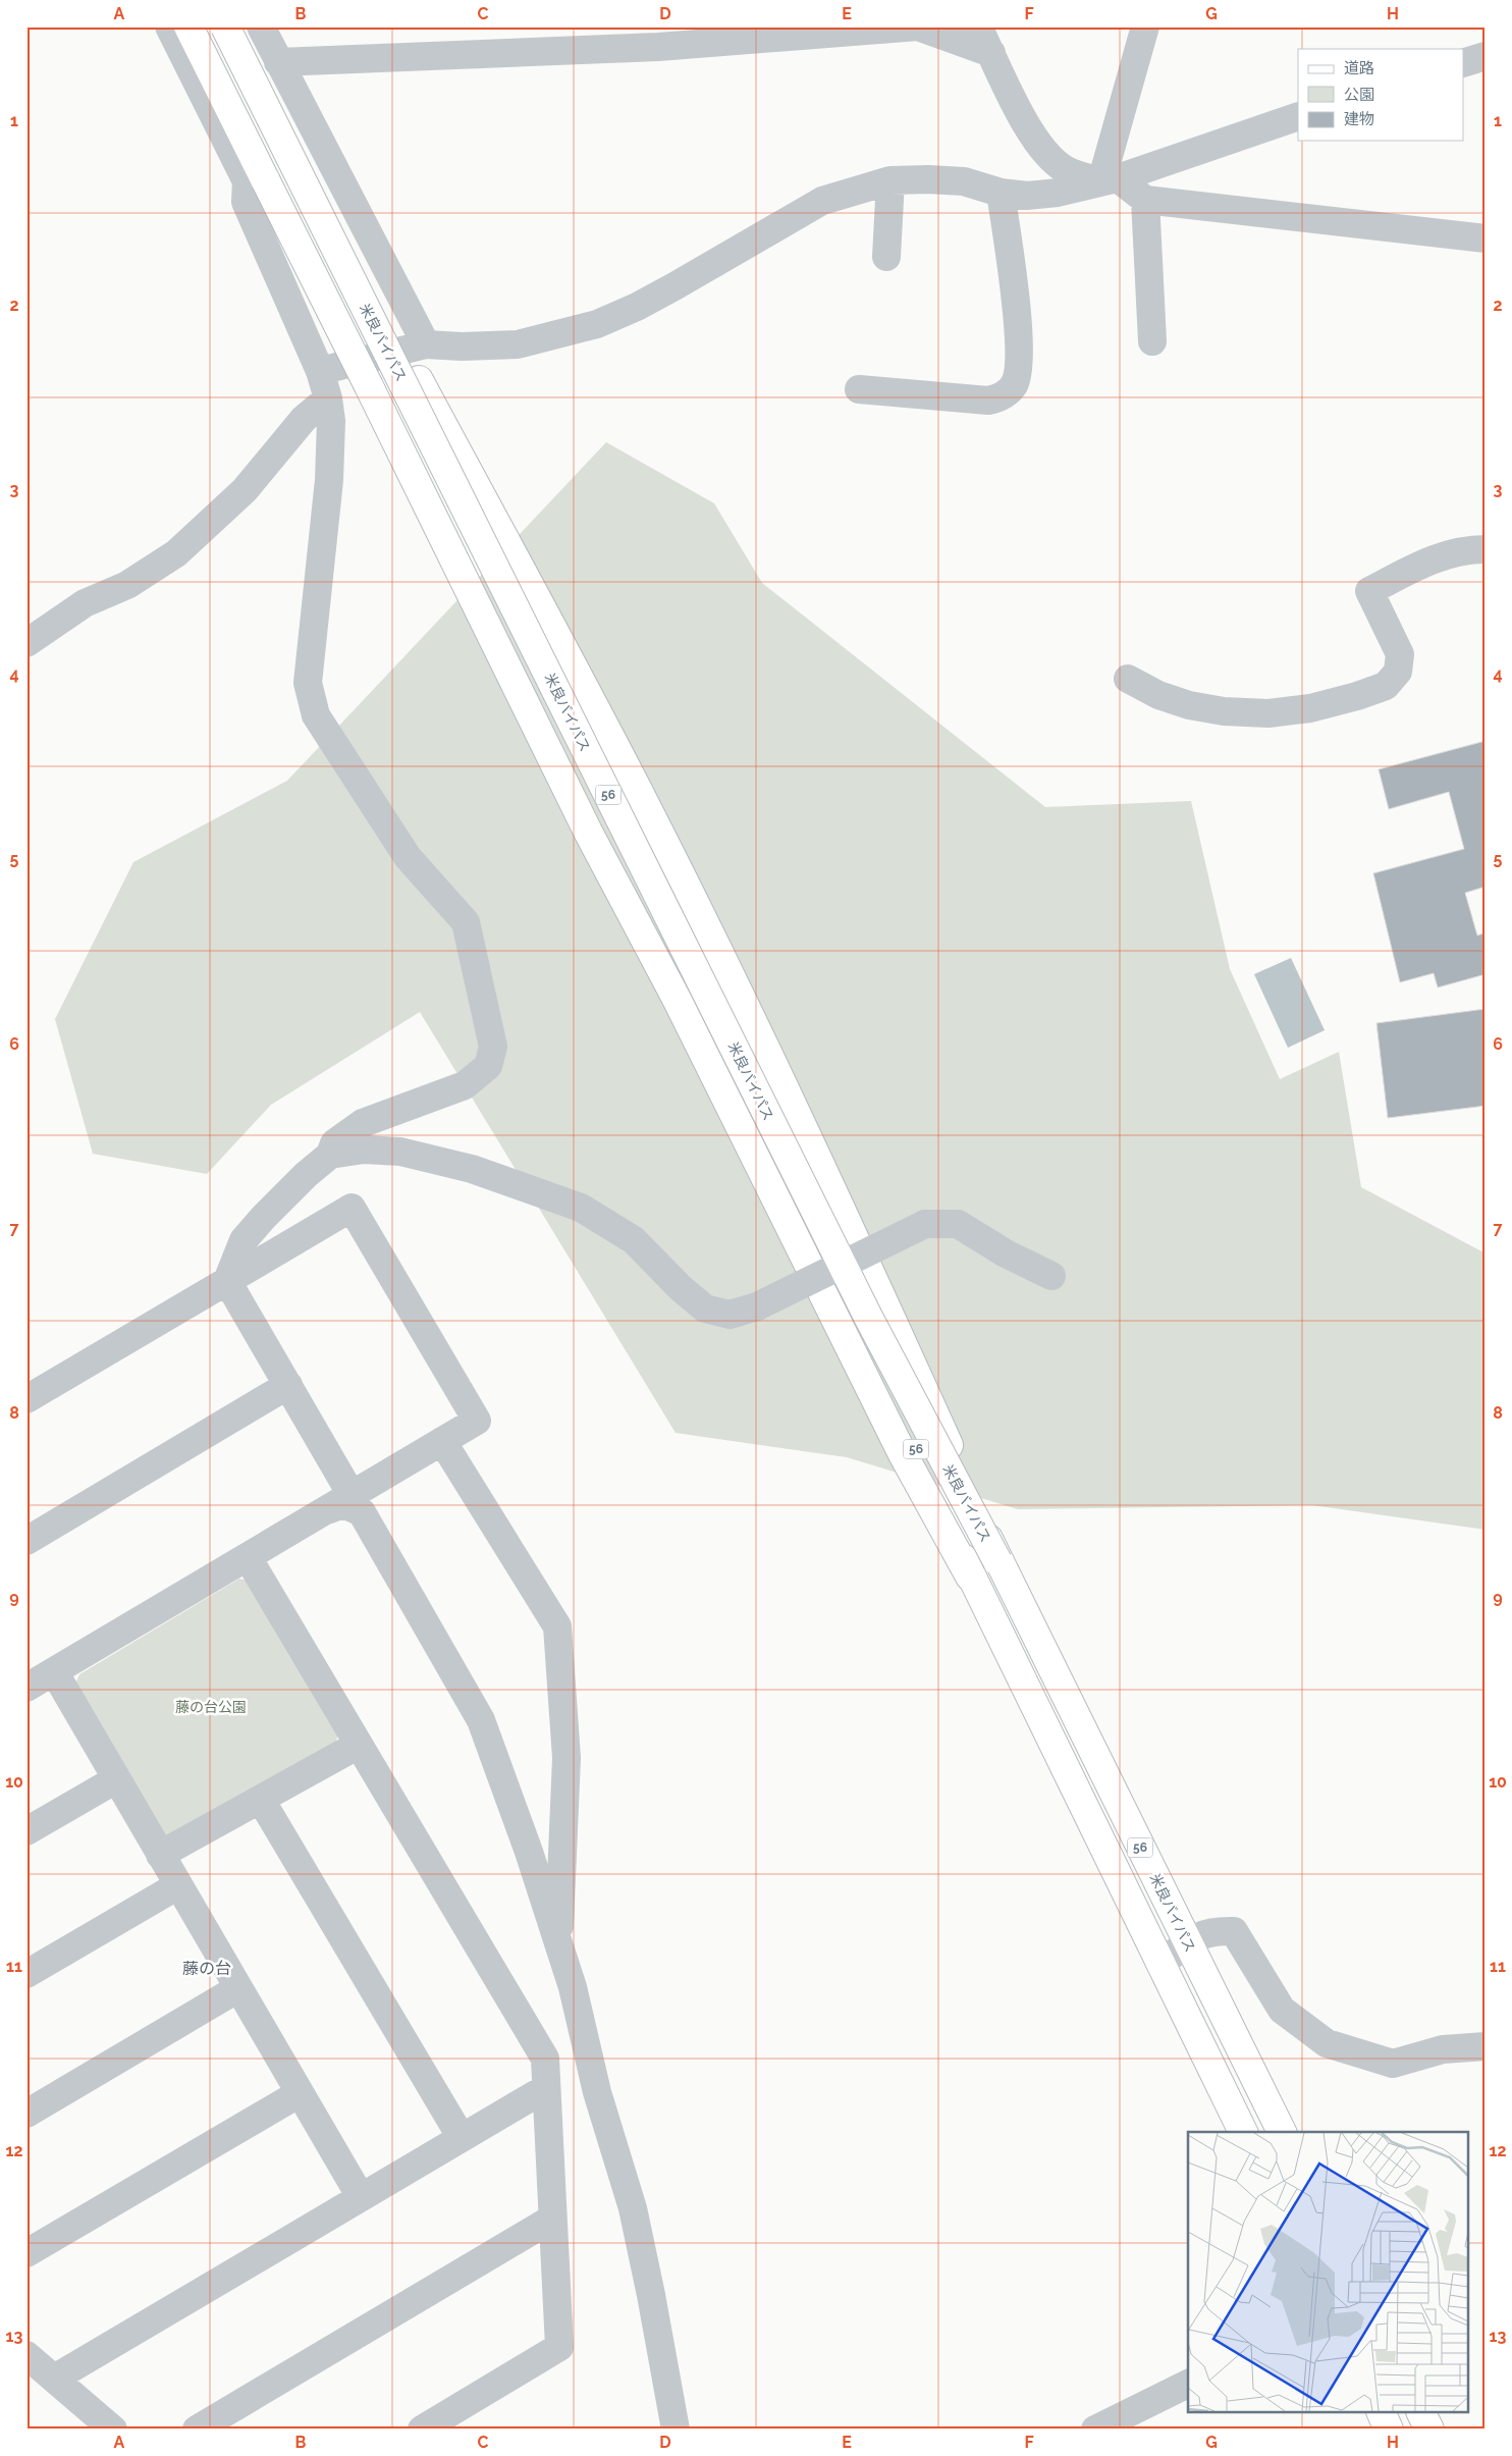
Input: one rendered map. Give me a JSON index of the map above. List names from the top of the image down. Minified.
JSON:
{"streets":{"main road":["米良バイパス","56"]},"districts":["藤の台"],"parks":["藤の台公園"],"legend":["道路","公園","建物"],"grid":{"columns":["A","B","C","D","E","F","G","H"],"rows":["1","2","3","4","5","6","7","8","9","10","11","12","13"]}}
